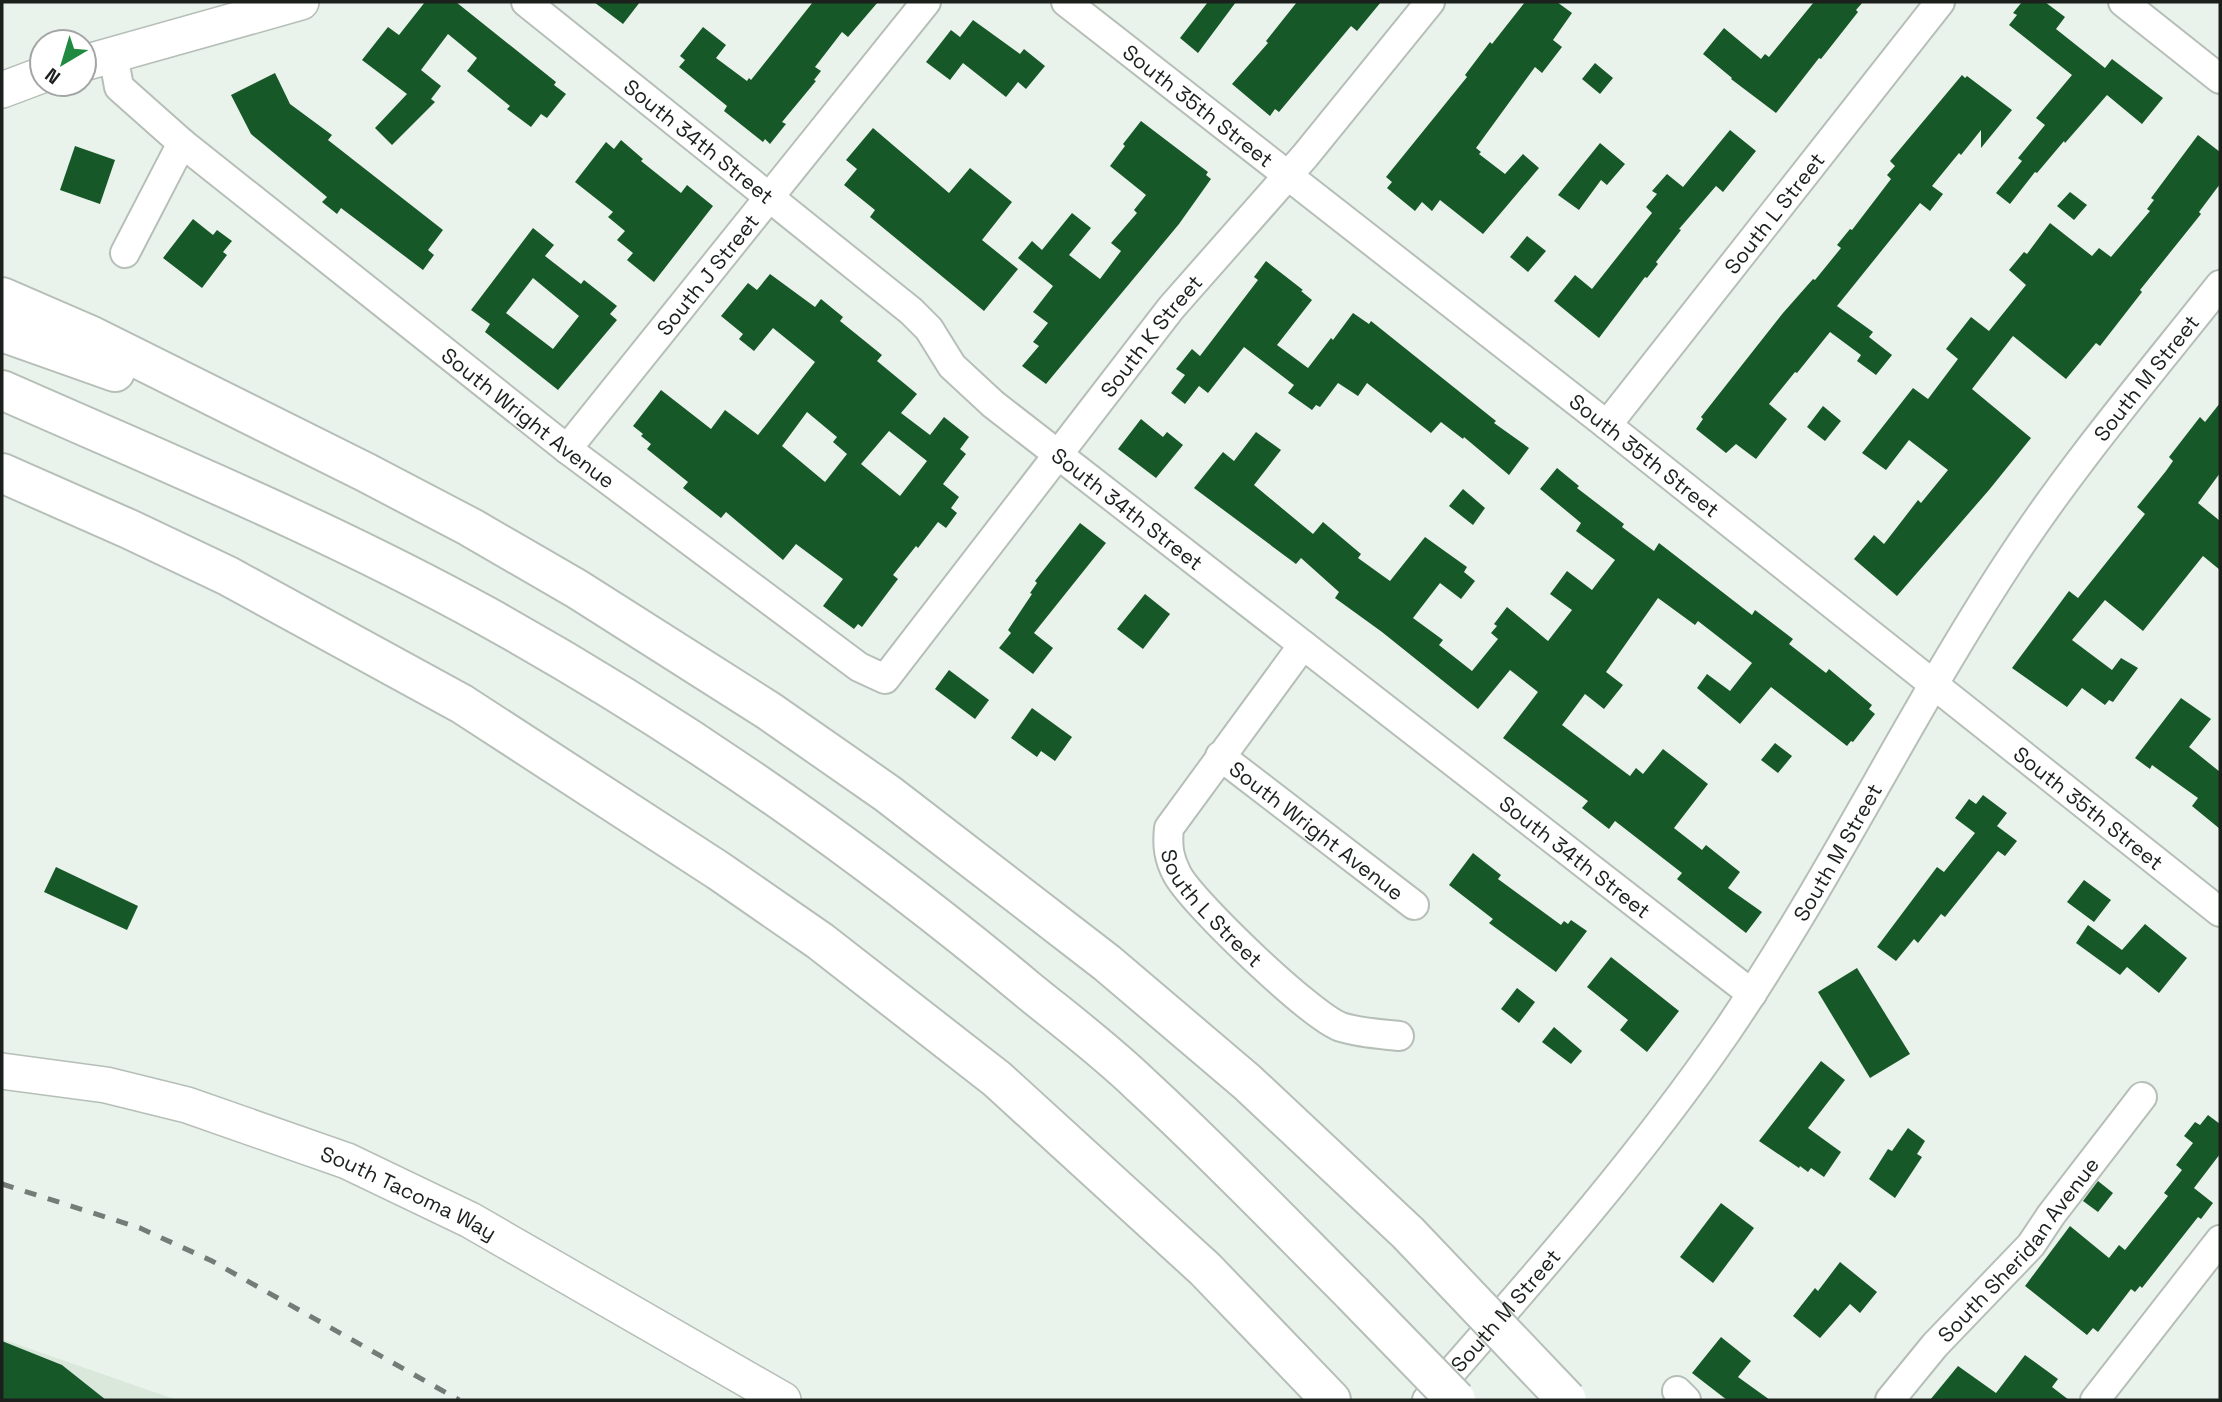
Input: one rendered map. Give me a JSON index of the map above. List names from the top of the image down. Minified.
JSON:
{"streets":{"main road":["South Tacoma Way"],"street":["South 35th Street","South 34th Street","South L Street","South J Street","South K Street","South M Street","South Wright Avenue","South Sheridan Avenue"]},"crossings":[["South 35th Street","South L Street"],["South 35th Street","South K Street"],["South 35th Street","South M Street"],["South 34th Street","South L Street"],["South 34th Street","South J Street"],["South 34th Street","South K Street"],["South 34th Street","South M Street"],["South L Street","South Wright Avenue"],["South J Street","South Wright Avenue"],["South K Street","South Wright Avenue"]],"north":"bottom left"}
